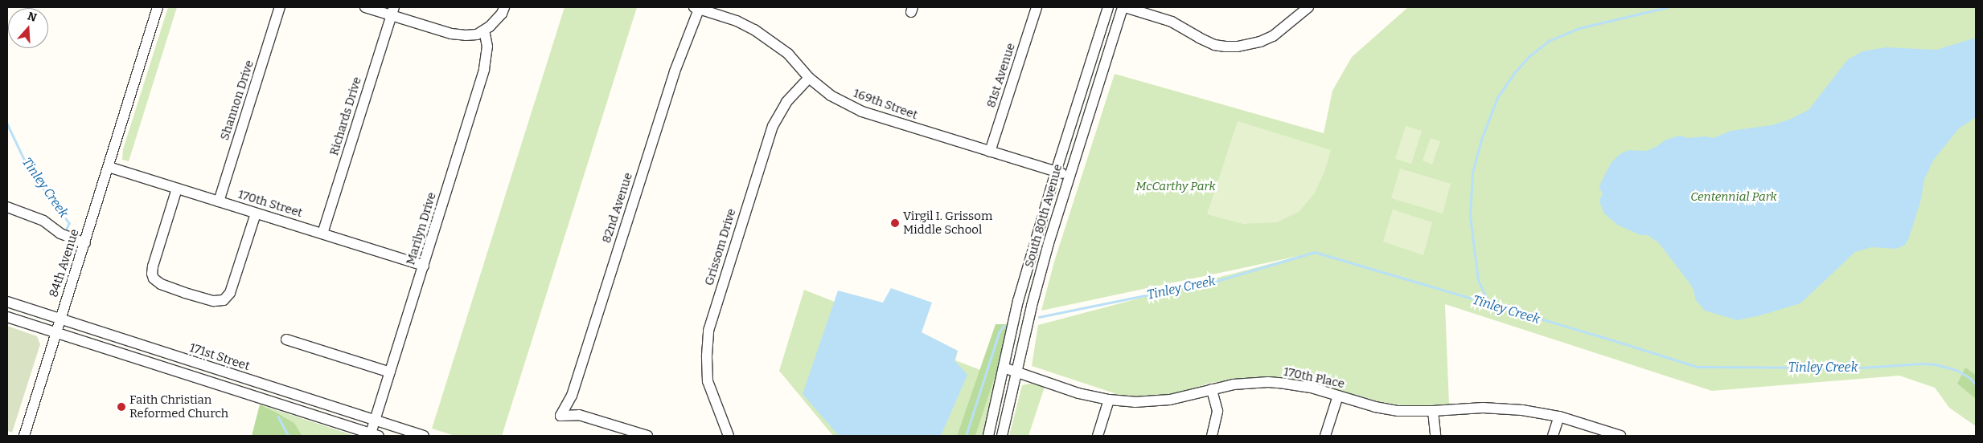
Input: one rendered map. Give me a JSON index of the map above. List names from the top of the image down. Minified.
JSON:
{"streets":{"street":["81st Avenue","Shannon Drive","169th Street","Richards Drive","170th Street","82nd Avenue","South 80th Avenue","Marilyn Drive","Grissom Drive","84th Avenue","171st Street","170th Place"]},"crossings":[["81st Avenue","169th Street"],["Shannon Drive","170th Street"],["169th Street","82nd Avenue"],["169th Street","South 80th Avenue"],["169th Street","Grissom Drive"],["Richards Drive","170th Street"],["170th Street","Marilyn Drive"],["170th Street","84th Avenue"],["South 80th Avenue","170th Place"],["Marilyn Drive","171st Street"],["84th Avenue","171st Street"]],"water":["Tinley Creek"],"parks":["McCarthy Park","Centennial Park"],"places":["Virgil I. Grissom Middle School","Faith Christian Reformed Church"],"north":"top"}
